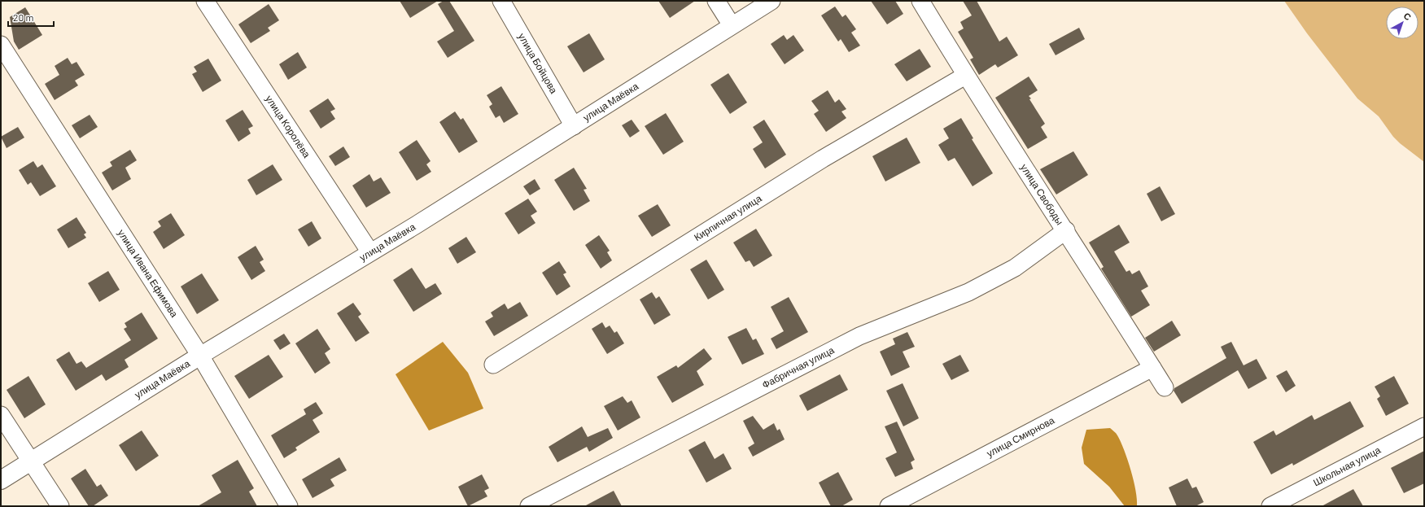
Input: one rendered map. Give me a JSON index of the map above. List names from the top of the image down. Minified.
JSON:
{"streets":{"street":["улица Бойцова","улица Маёвка","улица Королёва","улица Свободы","Кирпичная улица","улица Ивана Ефимова","Фабричная улица","улица Смирнова","Школьная улица"]},"crossings":[["улица Бойцова","улица Маёвка"],["улица Маёвка","улица Королёва"],["улица Маёвка","улица Ивана Ефимова"],["улица Свободы","Кирпичная улица"],["улица Свободы","Фабричная улица"],["улица Свободы","улица Смирнова"]],"scale_bar":"20 m","north":"top right"}
